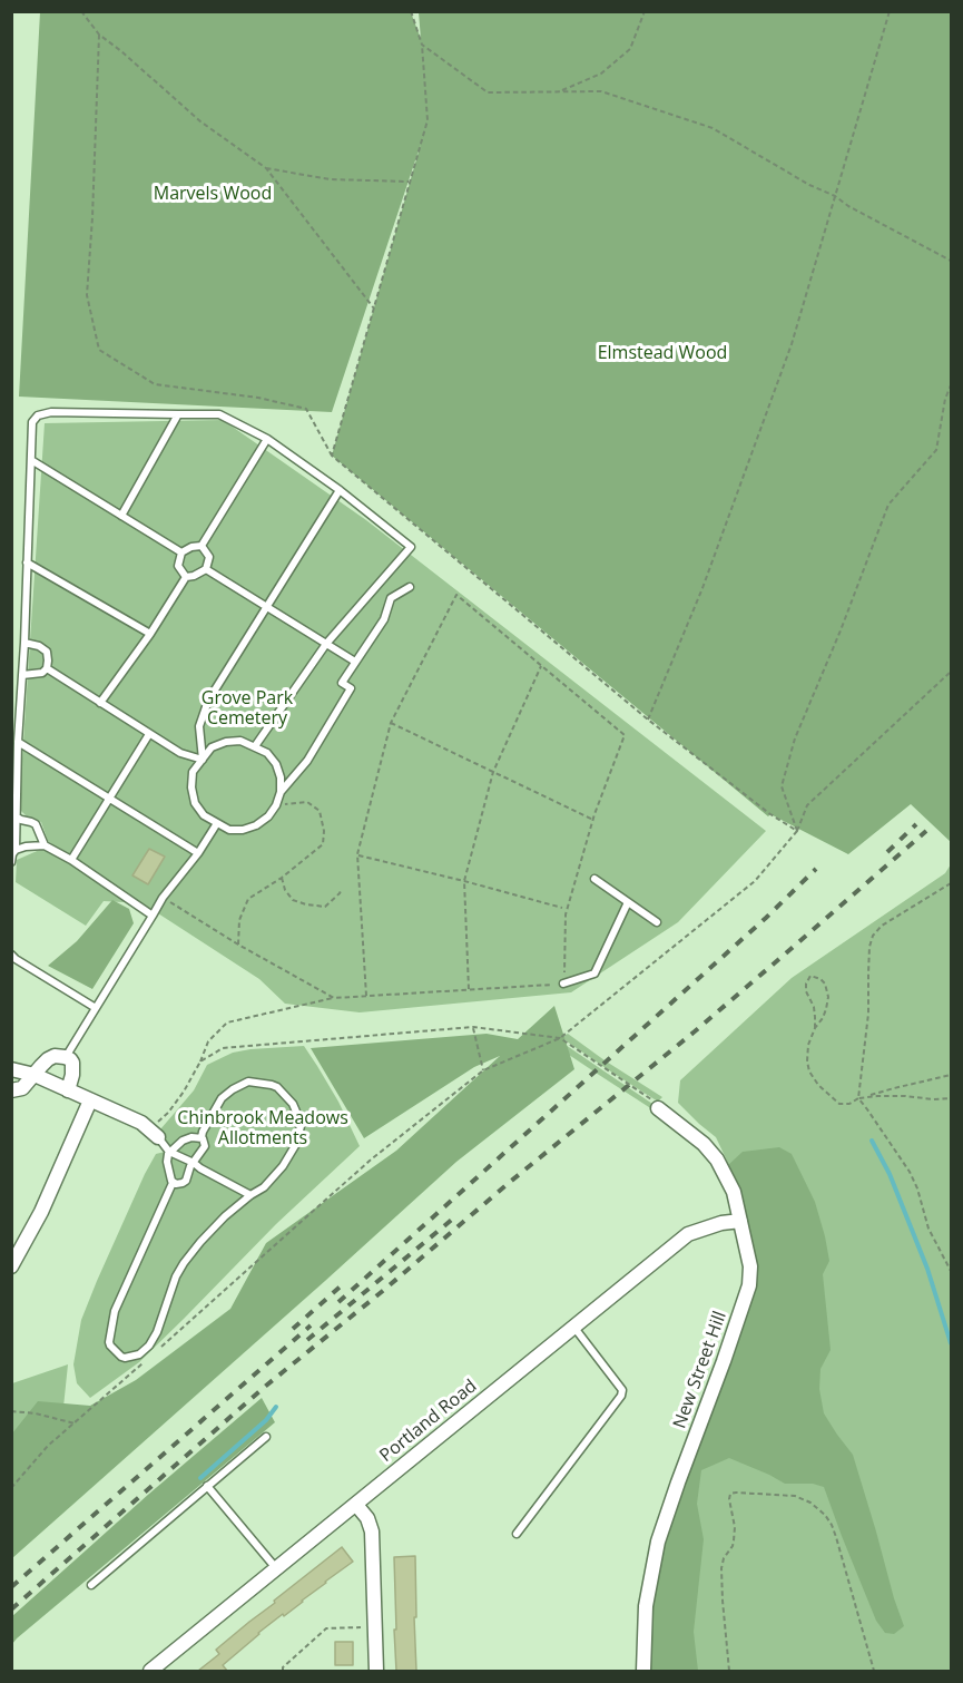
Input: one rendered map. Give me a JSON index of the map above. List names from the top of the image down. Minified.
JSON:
{"streets":{"street":["New Street Hill","Portland Road"]},"crossings":[["New Street Hill","Portland Road"]],"parks":["Marvels Wood","Elmstead Wood","Grove Park Cemetery","Chinbrook Meadows Allotments"]}
